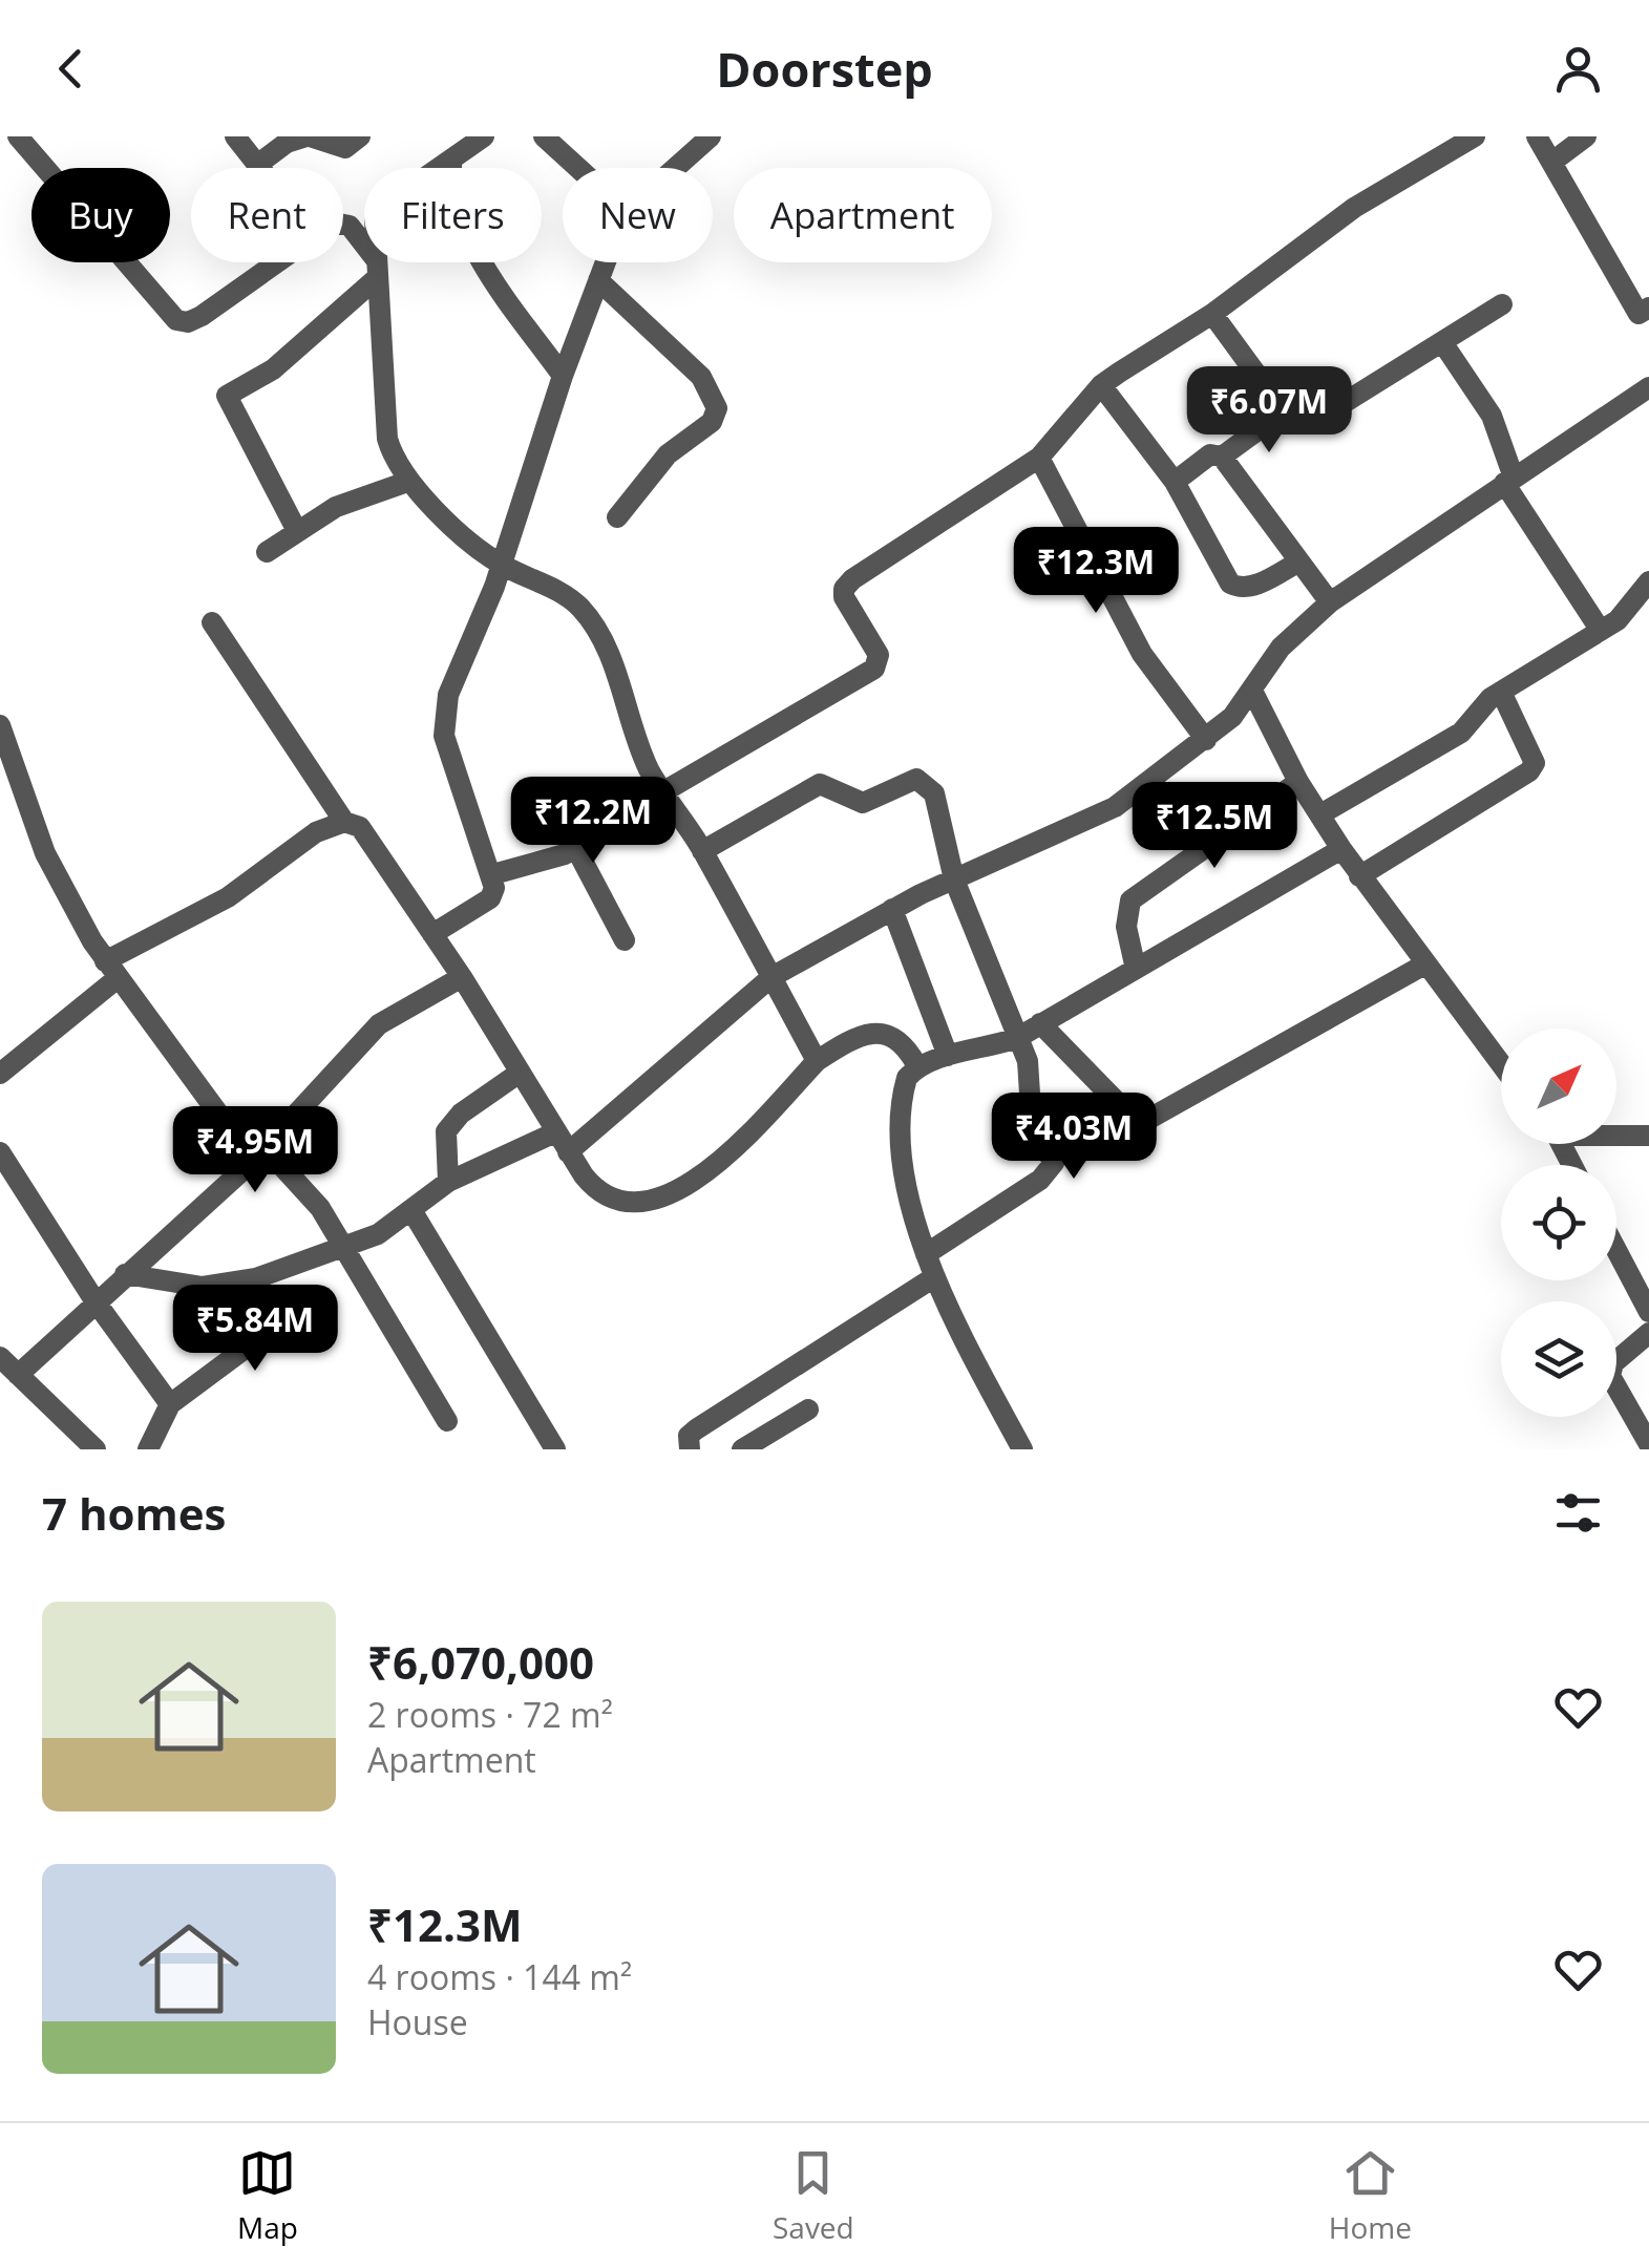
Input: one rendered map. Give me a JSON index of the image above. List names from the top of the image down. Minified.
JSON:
{"north":"top right","page":{"header":"Doorstep","chip":["Buy","Rent","Filters","New","Apartment"],"price":["₹6.07M","₹12.3M","₹12.2M","₹12.5M","₹4.03M","₹4.95M","₹5.84M"],"heading":"7 homes","list":[{"name":"₹6,070,000","note":"2 rooms · 72 m² · Apartment"},{"name":"₹12.3M","note":"4 rooms · 144 m² · House"}],"tabs":["Map","Saved","Home"]}}
